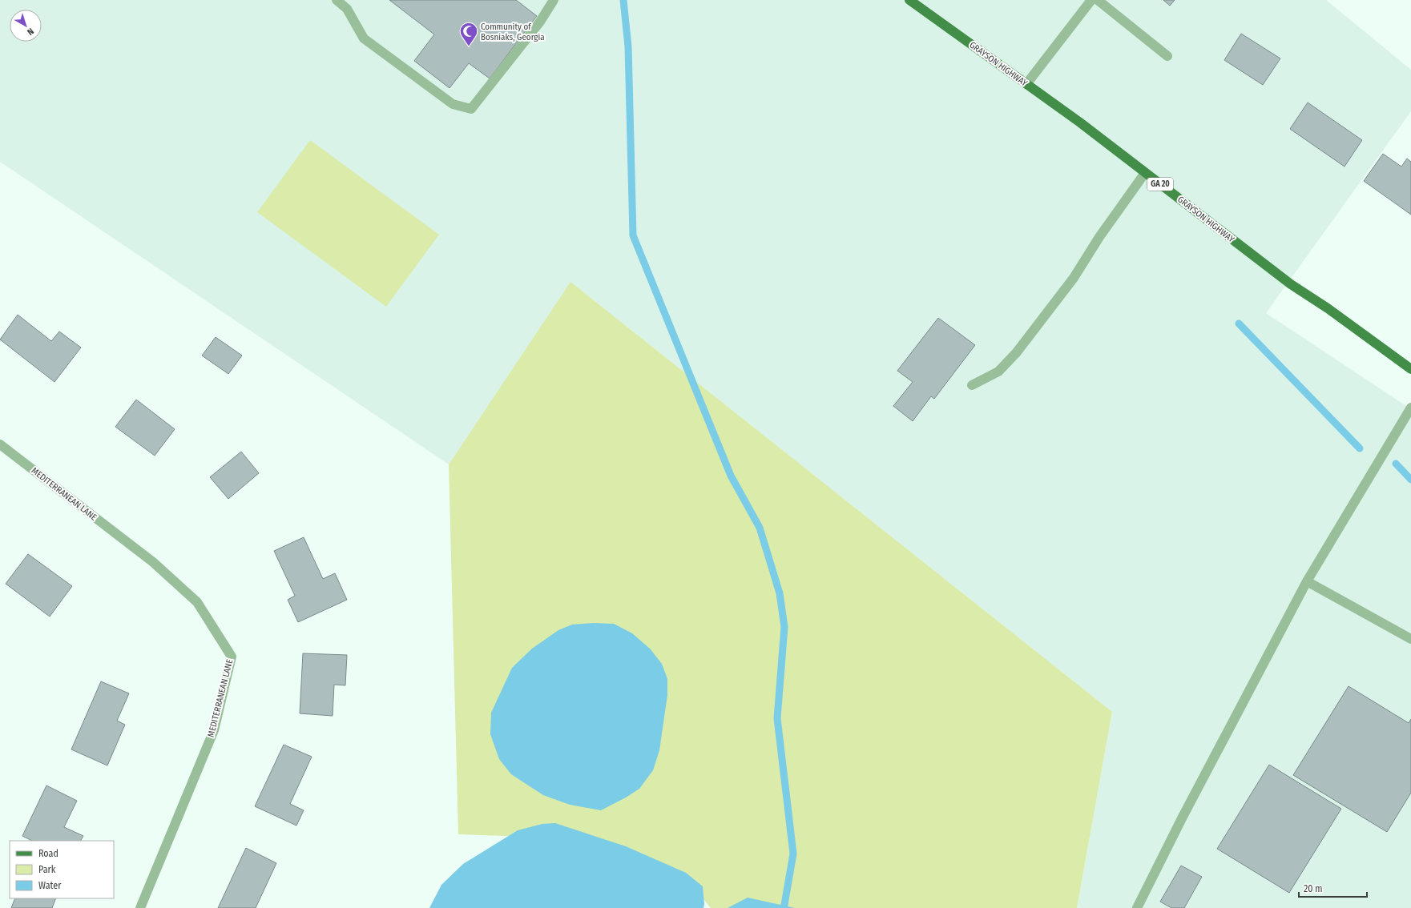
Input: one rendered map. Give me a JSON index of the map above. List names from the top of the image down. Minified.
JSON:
{"streets":{"main road":["GRAYSON HIGHWAY","GA 20"],"street":["MEDITERRANEAN LANE"]},"places":{"mosque":["Community of Bosniaks, Georgia"]},"legend":["Road","Park","Water"],"scale_bar":"20 m","north":"bottom right"}
